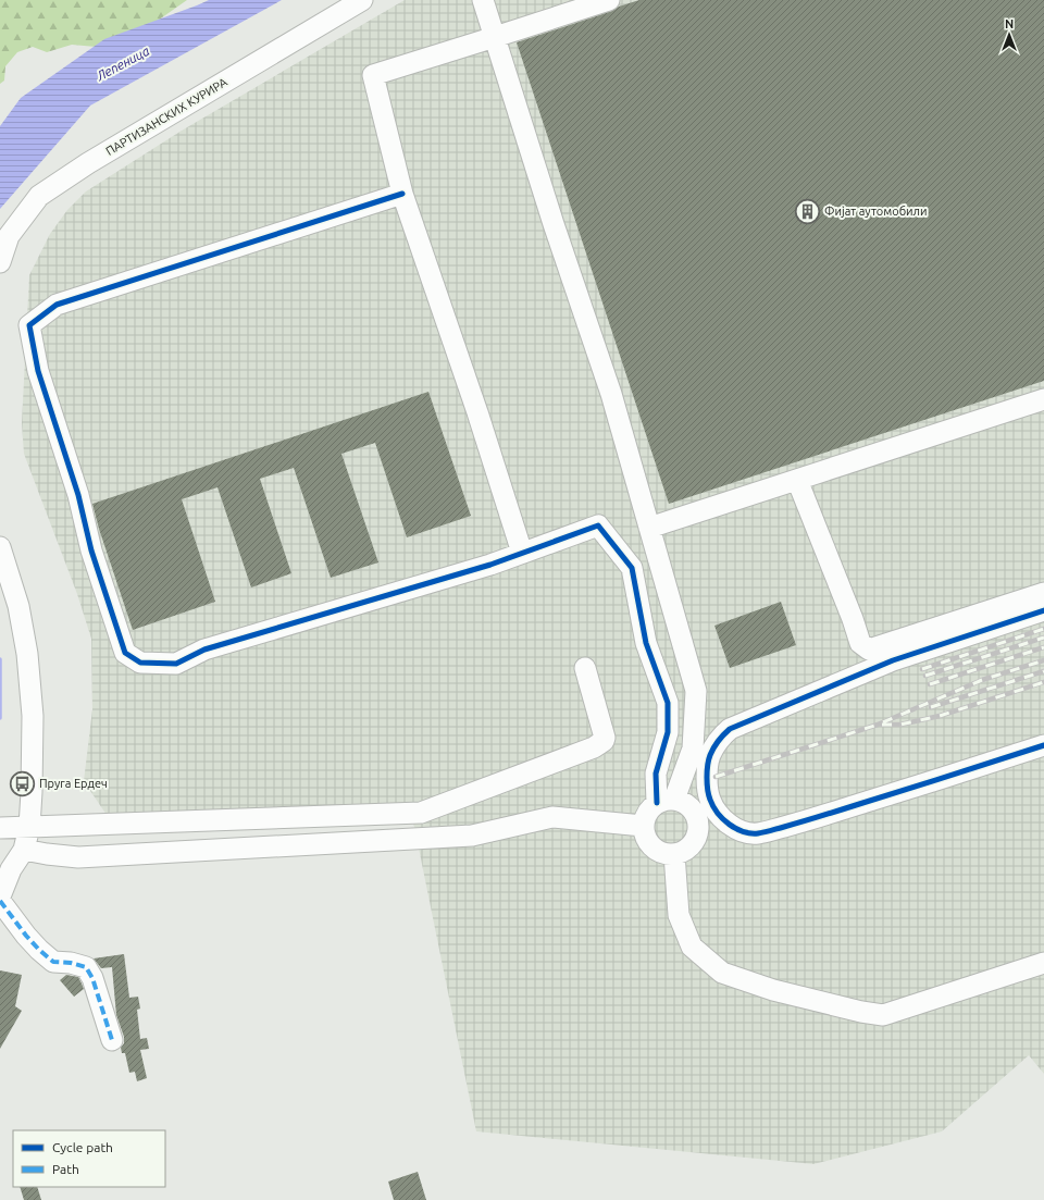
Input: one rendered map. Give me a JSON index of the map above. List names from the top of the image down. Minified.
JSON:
{"streets":{"street":["ПАРТИЗАНСКИХ КУРИРА"]},"water":["Лепеница"],"places":{"building":["Фијат аутомобили"],"bus stop":["Пруга Ердеч"]},"legend":["Cycle path","Path"],"north":"top"}
